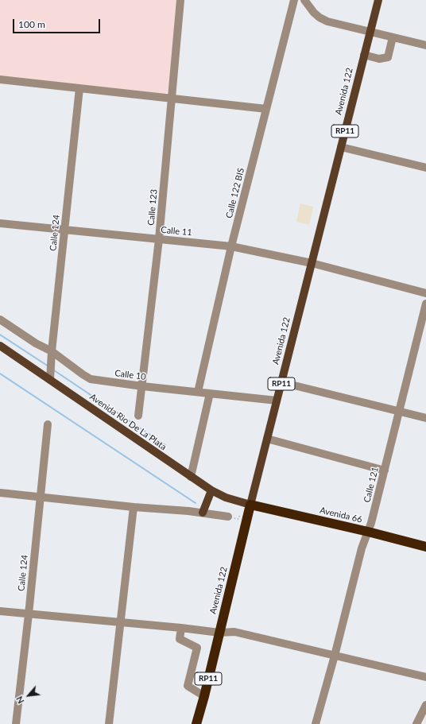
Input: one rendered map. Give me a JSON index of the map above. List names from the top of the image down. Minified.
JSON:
{"streets":{"highway":["Avenida 122","RP11","Avenida 66"],"main road":["Avenida Rìo De La Plata"],"street":["Calle 122 BIS","Calle 123","Calle 11","Calle 124","Calle 10","Calle 121"]},"crossings":[["Avenida 122","Calle 11"],["Avenida 122","Calle 10"],["Avenida 122","Avenida Rìo De La Plata"],["Avenida 122","Avenida 66"],["Calle 122 BIS","Calle 11"],["Calle 122 BIS","Calle 10"],["Calle 123","Calle 11"],["Calle 123","Calle 10"],["Calle 11","Calle 124"],["Calle 124","Calle 10"],["Calle 124","Avenida Rìo De La Plata"],["Avenida Rìo De La Plata","Avenida 66"],["Calle 121","Avenida 66"]],"scale_bar":"100 m","north":"bottom left"}
